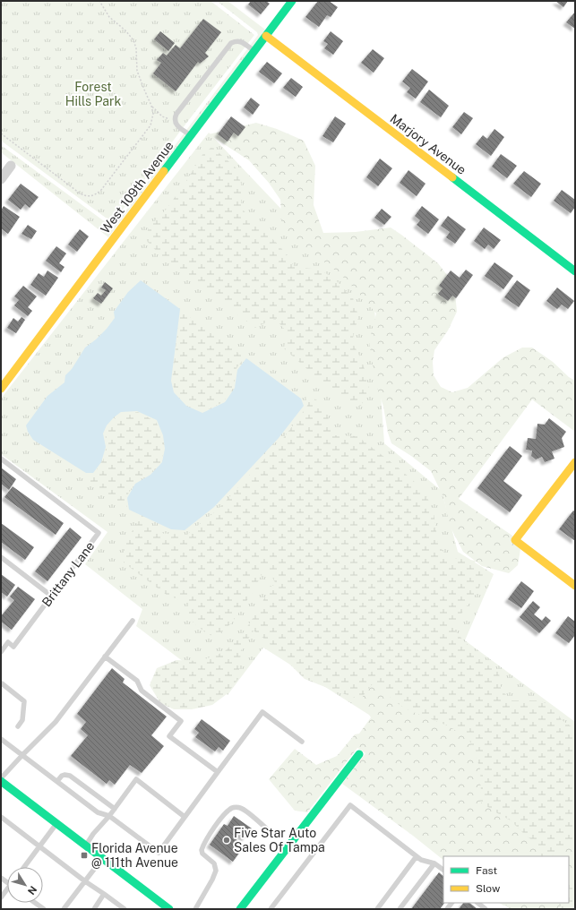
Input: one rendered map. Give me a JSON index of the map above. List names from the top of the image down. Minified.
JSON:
{"streets":{"street":["Marjory Avenue","West 109th Avenue"],"lane":["Brittany Lane"]},"crossings":[["Marjory Avenue","West 109th Avenue"]],"parks":["Forest Hills Park"],"places":{"other":["Five Star Auto Sales Of Tampa"],"transit":["Florida Avenue @ 111th Avenue"]},"legend":["Fast","Slow"],"north":"bottom right"}
